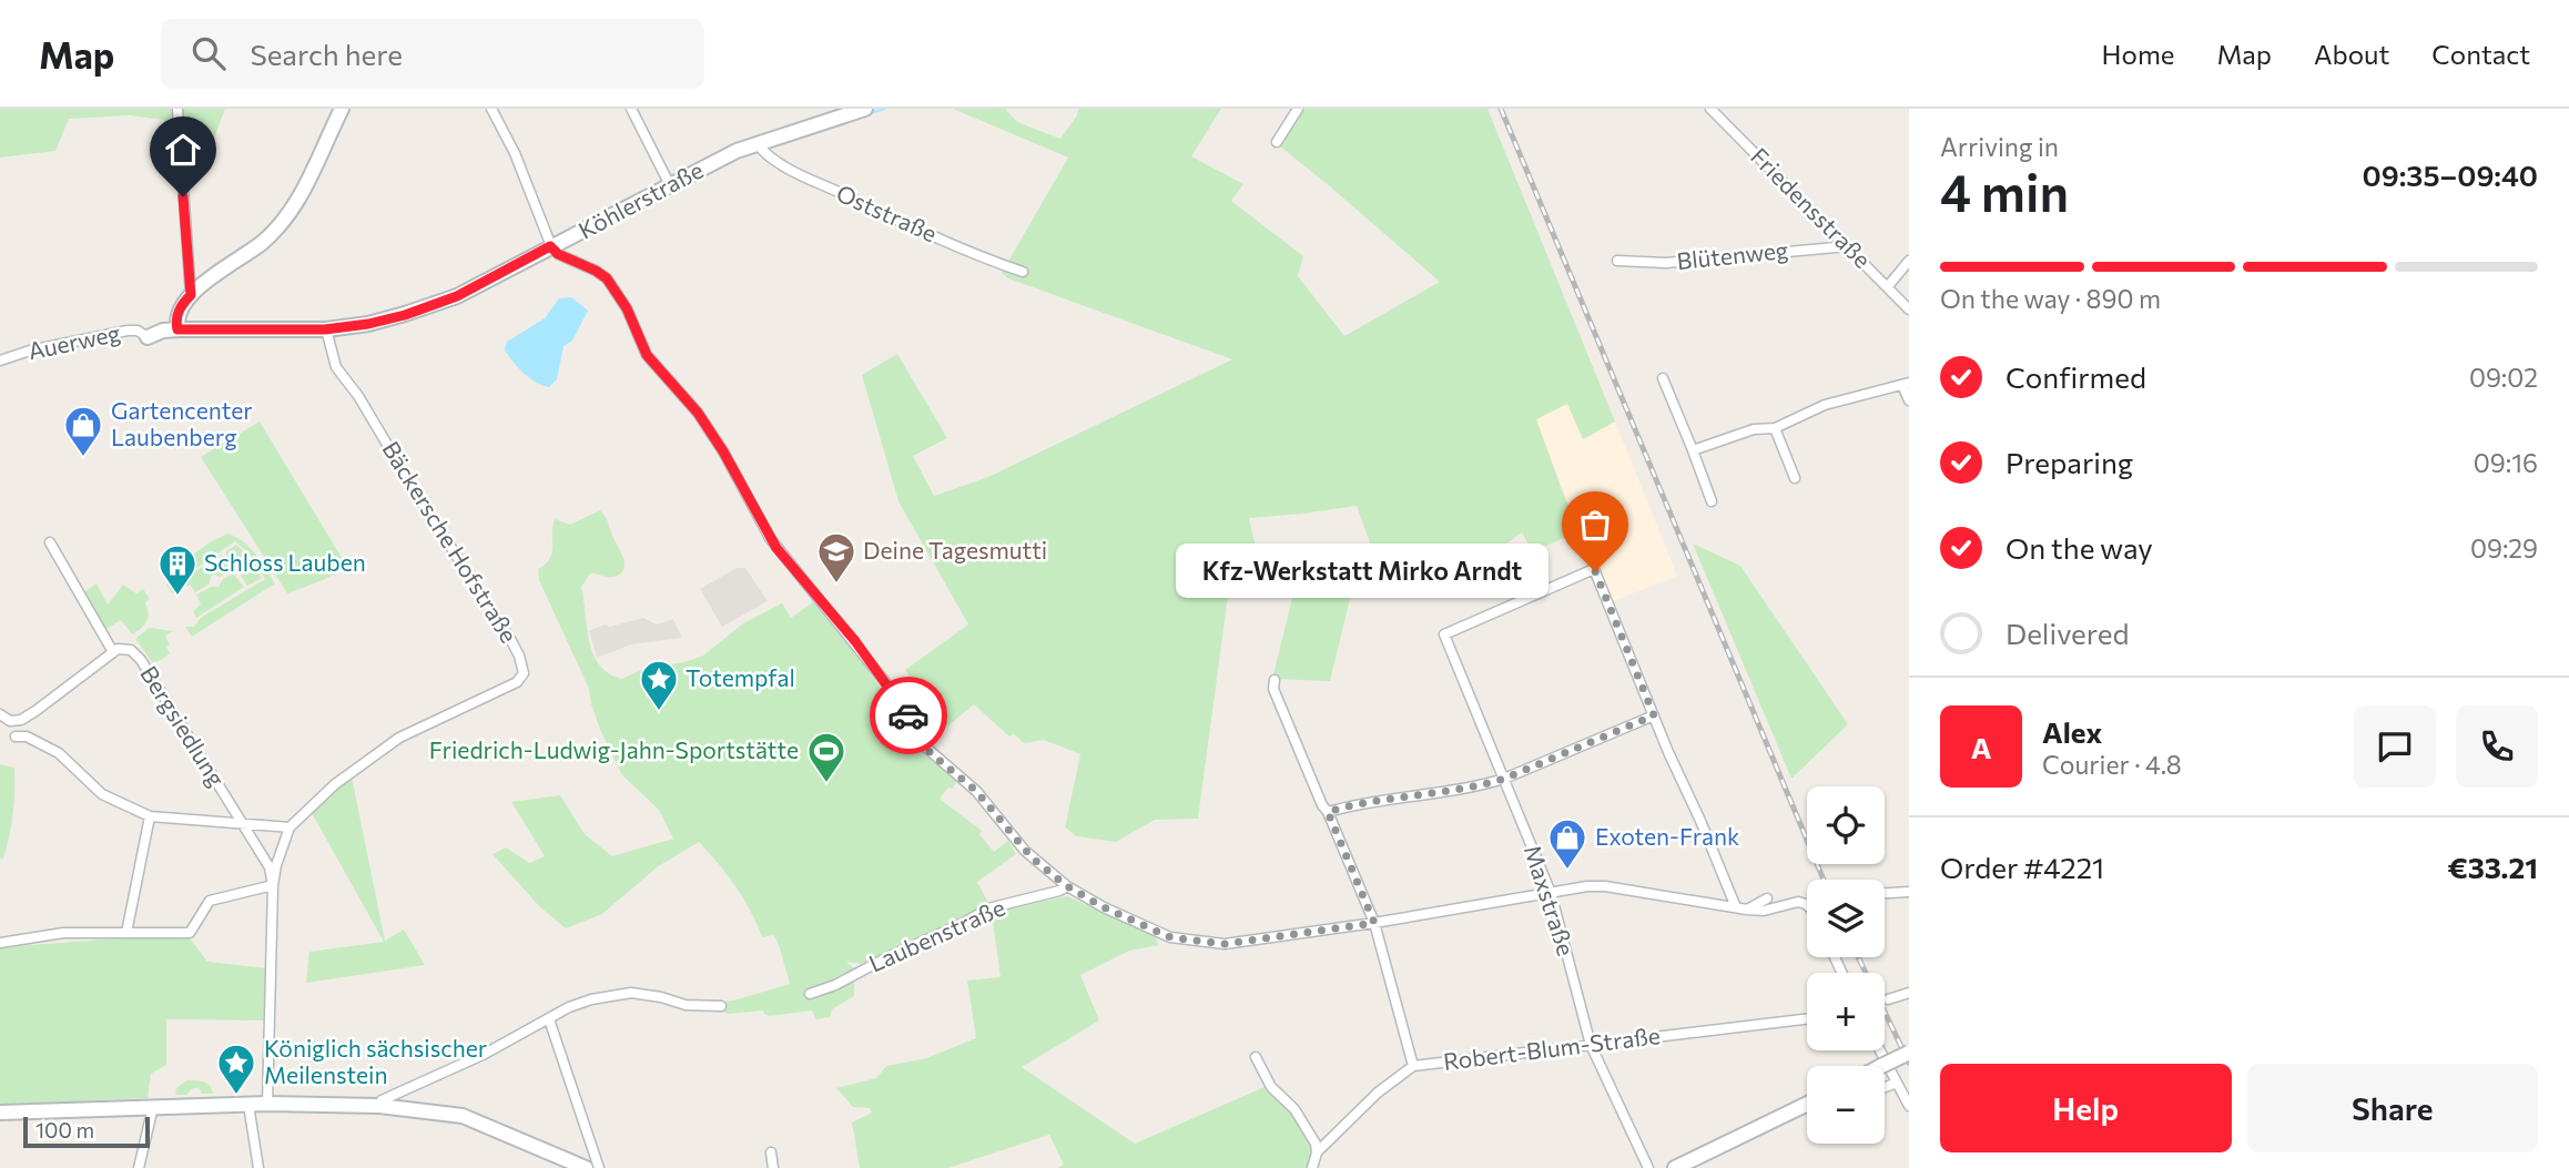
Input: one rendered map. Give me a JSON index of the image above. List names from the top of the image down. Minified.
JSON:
{"streets":{"street":["Köhlerstraße","Friedensstraße","Oststraße","Blütenweg","Auerweg","Bäckersche Hofstraße","Bergsiedlung","Maxstraße","Laubenstraße","Robert-Blum-Straße"]},"crossings":[["Köhlerstraße","Oststraße"],["Köhlerstraße","Auerweg"],["Köhlerstraße","Bäckersche Hofstraße"],["Friedensstraße","Blütenweg"],["Maxstraße","Robert-Blum-Straße"]],"places":{"shop":["Gartencenter Laubenberg","Exoten-Frank"],"other":["Kfz-Werkstatt Mirko Arndt"],"school or university":["Deine Tagesmutti"],"building":["Schloss Lauben"],"place":["Totempfal","Königlich sächsischer Meilenstein"],"sports":["Friedrich-Ludwig-Jahn-Sportstätte"]},"scale_bar":"100 m","page":{"header":"Map","search":"Search here","nav":["Home","Map","About","Contact"],"heading":["4 min","Arriving in","09:35–09:40"],"panel":["Alex","Courier · 4.8","Order #4221","€33.21"],"bar":"On the way · 890 m","list":[["Confirmed","09:02"],["Preparing","09:16"],["On the way","09:29"],"Delivered"],"bubble":"Kfz-Werkstatt Mirko Arndt","round":"A","map_buttons":["+","−"],"buttons":["Help","Share"],"scale":"100 m"}}
